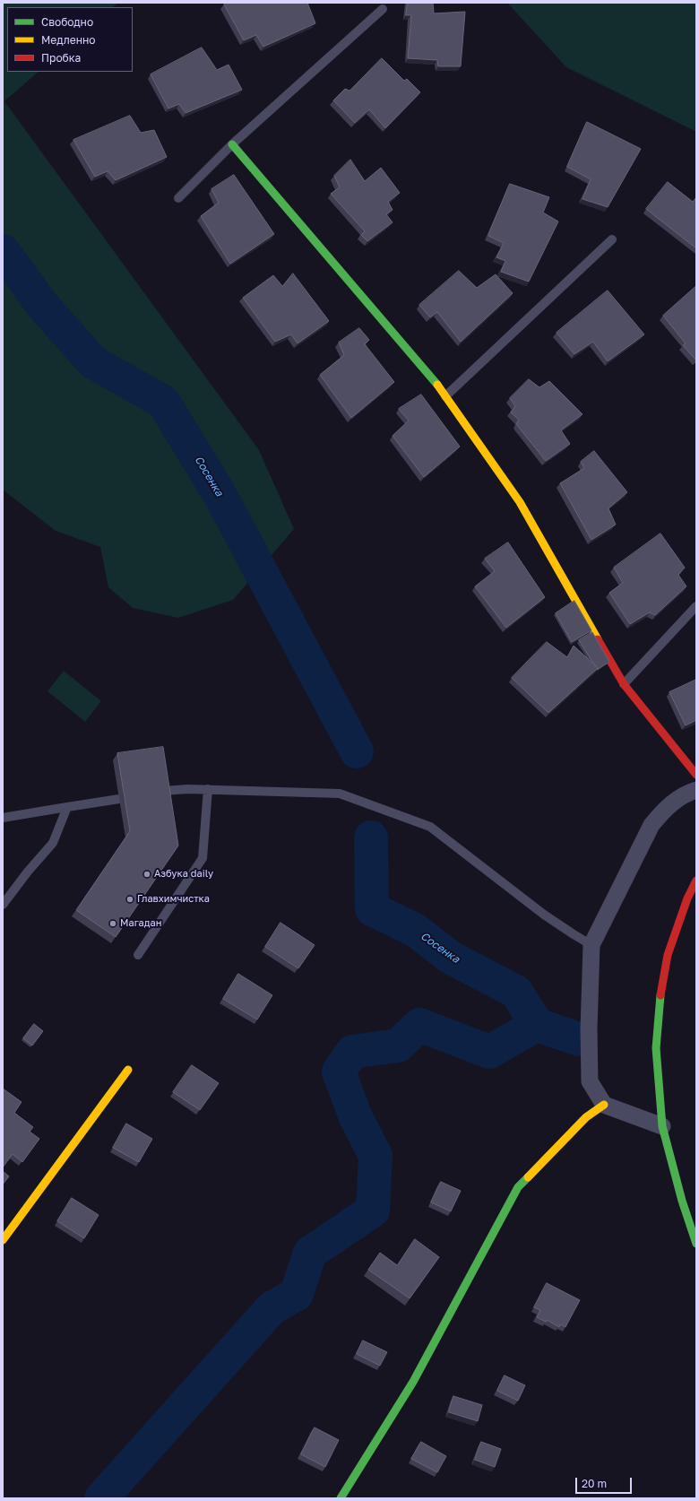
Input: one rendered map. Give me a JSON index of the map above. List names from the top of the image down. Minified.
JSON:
{"water":["Сосенка"],"places":["Азбука daily","Главхимчистка","Магадан"],"legend":["Свободно","Медленно","Пробка"],"scale_bar":"20 m"}
